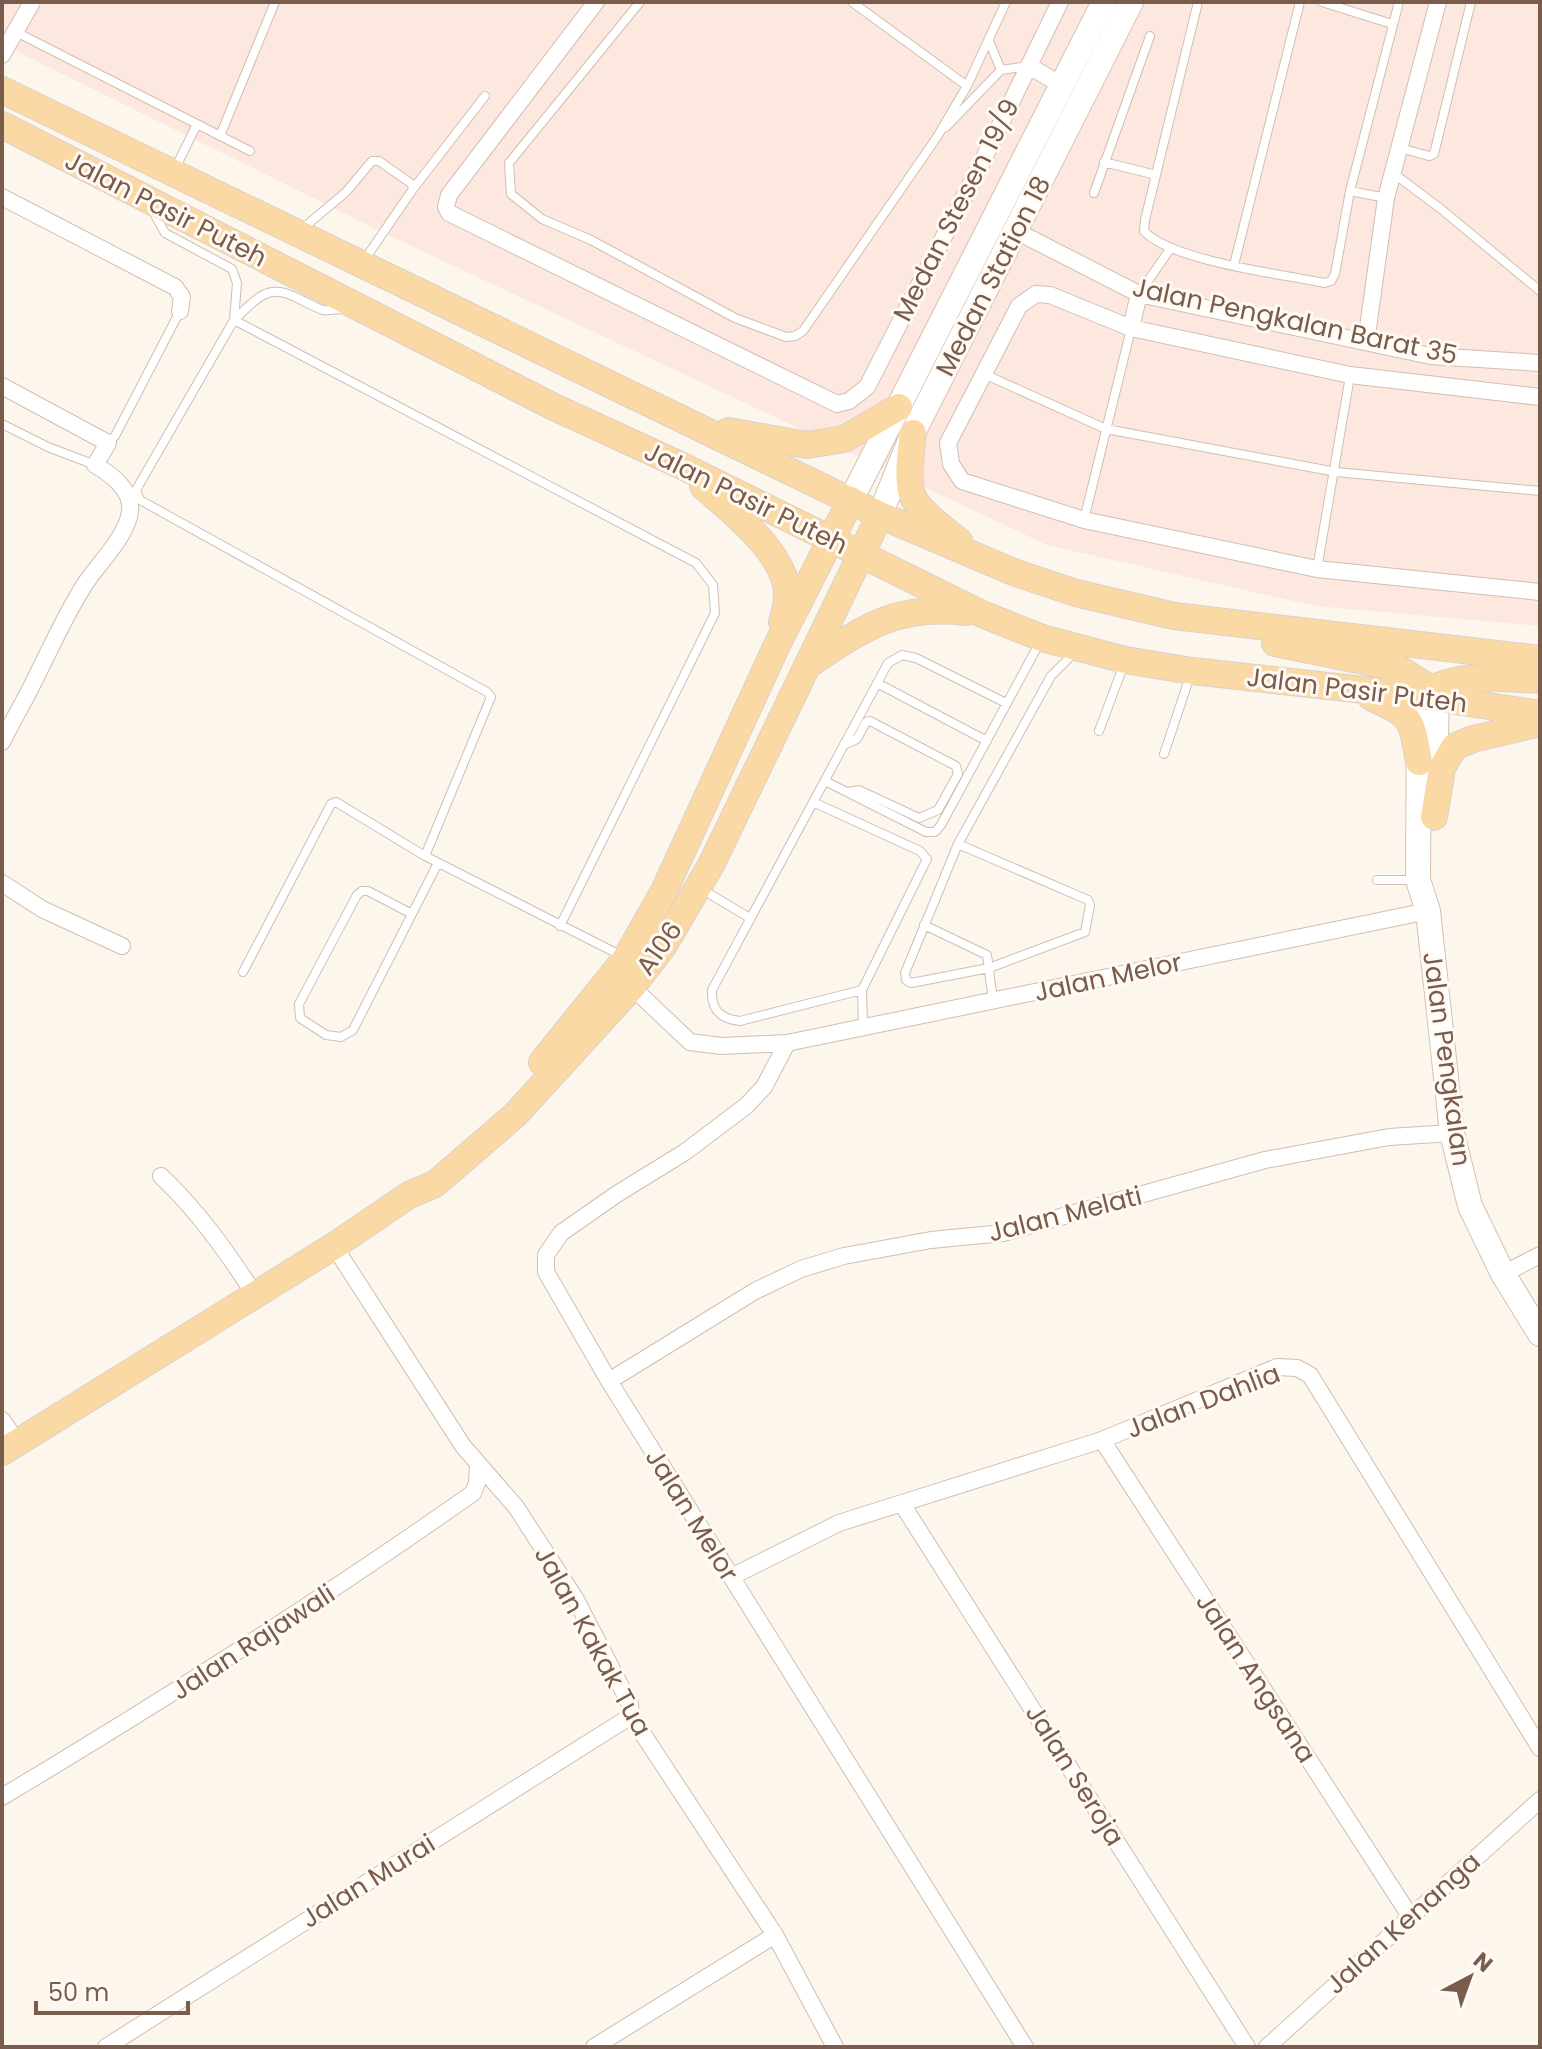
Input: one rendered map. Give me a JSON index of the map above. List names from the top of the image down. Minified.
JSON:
{"streets":{"main road":["Jalan Pasir Puteh","Medan Station 18","A106"],"street":["Medan Stesen 19/9","Jalan Pengkalan Barat 35","Jalan Melor","Jalan Pengkalan","Jalan Melati","Jalan Dahlia","Jalan Kakak Tua","Jalan Rajawali","Jalan Angsana","Jalan Seroja","Jalan Murai","Jalan Kenanga"]},"crossings":[["Jalan Pasir Puteh","Medan Station 18"],["Jalan Pasir Puteh","Jalan Pengkalan"],["Medan Station 18","Jalan Pengkalan Barat 35"],["Medan Station 18","A106"],["A106","Jalan Melor"],["Jalan Melor","Jalan Pengkalan"],["Jalan Melor","Jalan Melati"],["Jalan Melor","Jalan Dahlia"],["Jalan Pengkalan","Jalan Melati"],["Jalan Dahlia","Jalan Angsana"],["Jalan Dahlia","Jalan Seroja"],["Jalan Kakak Tua","Jalan Rajawali"],["Jalan Kakak Tua","Jalan Murai"],["Jalan Angsana","Jalan Kenanga"]],"scale_bar":"50 m","north":"top right"}
